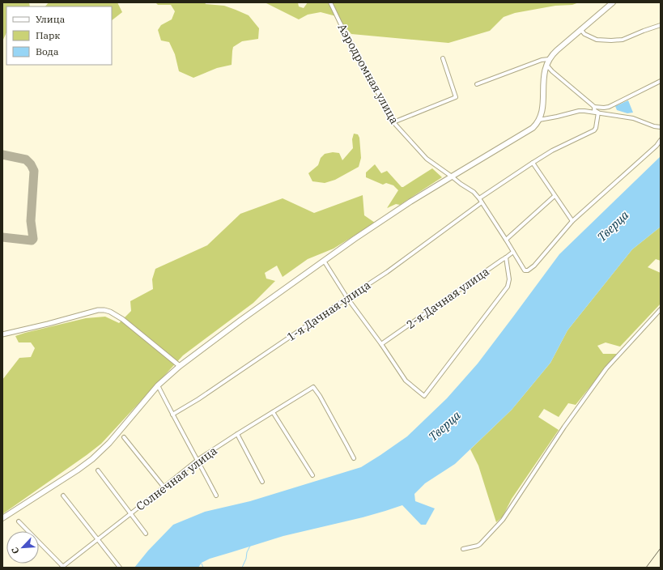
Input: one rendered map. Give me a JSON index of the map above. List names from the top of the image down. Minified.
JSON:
{"streets":{"street":["Аэродромная улица","2-я Дачная улица","1-я Дачная улица","Солнечная улица"]},"crossings":[["Аэродромная улица","2-я Дачная улица"],["Аэродромная улица","1-я Дачная улица"]],"water":["Тверца"],"legend":["Улица","Парк","Вода"],"north":"bottom left"}
